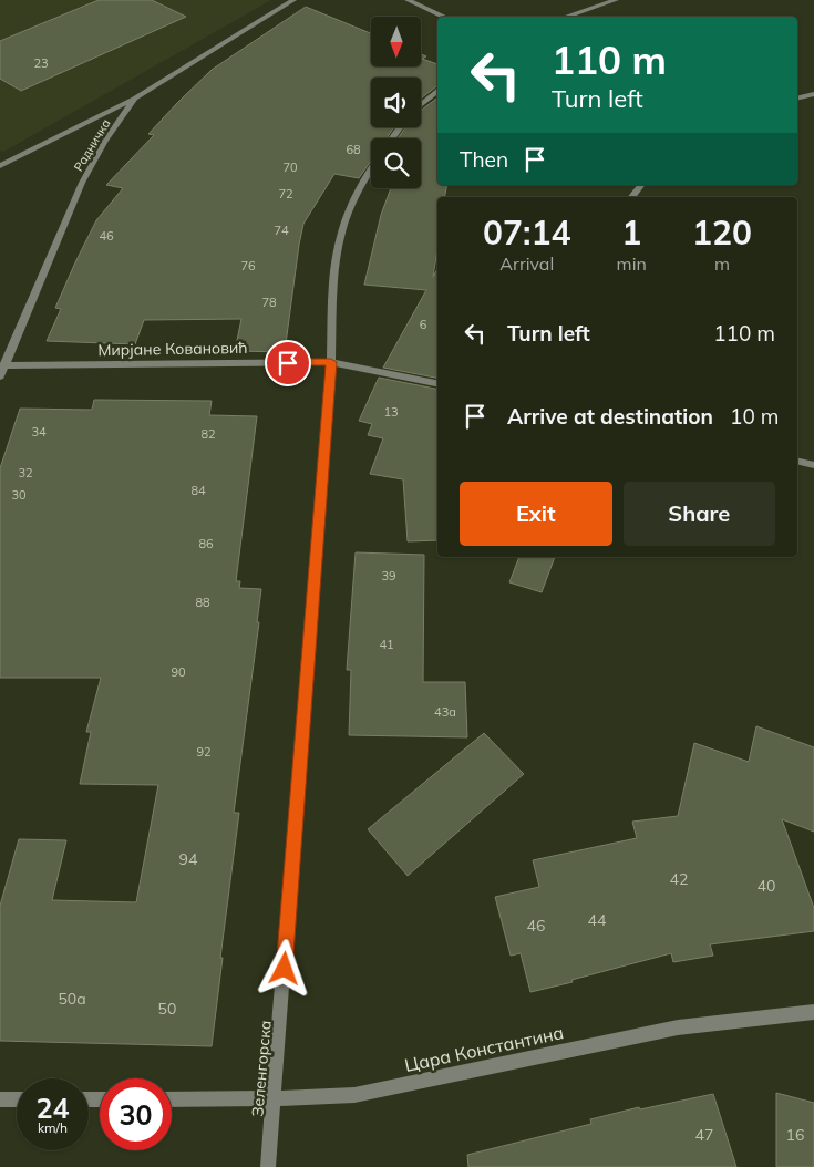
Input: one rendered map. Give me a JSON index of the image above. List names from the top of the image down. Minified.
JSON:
{"streets":{"street":["Радничка","Мирјане Ковановић","Цара Константина","Зеленгорска"]},"crossings":[["Радничка","Мирјане Ковановић"],["Мирјане Ковановић","Зеленгорска"],["Цара Константина","Зеленгорска"]],"house_numbers":["23","68","70","72","74","46","76","78","6","13","34","82","32","84","30","86","39","88","41","90","43a","92","94","42","40","44","46","50a","50","47","16"],"north":"bottom","page":{"turn":["110 m","Turn left"],"then":"Then","eta":["07:14","Arrival","1","min","120","m"],"list":[{"name":"Turn left","value":"110 m"},{"name":"Arrive at destination","value":"10 m"}],"buttons":["Exit","Share"],"speed":"24 km/h","limit":"30"}}
